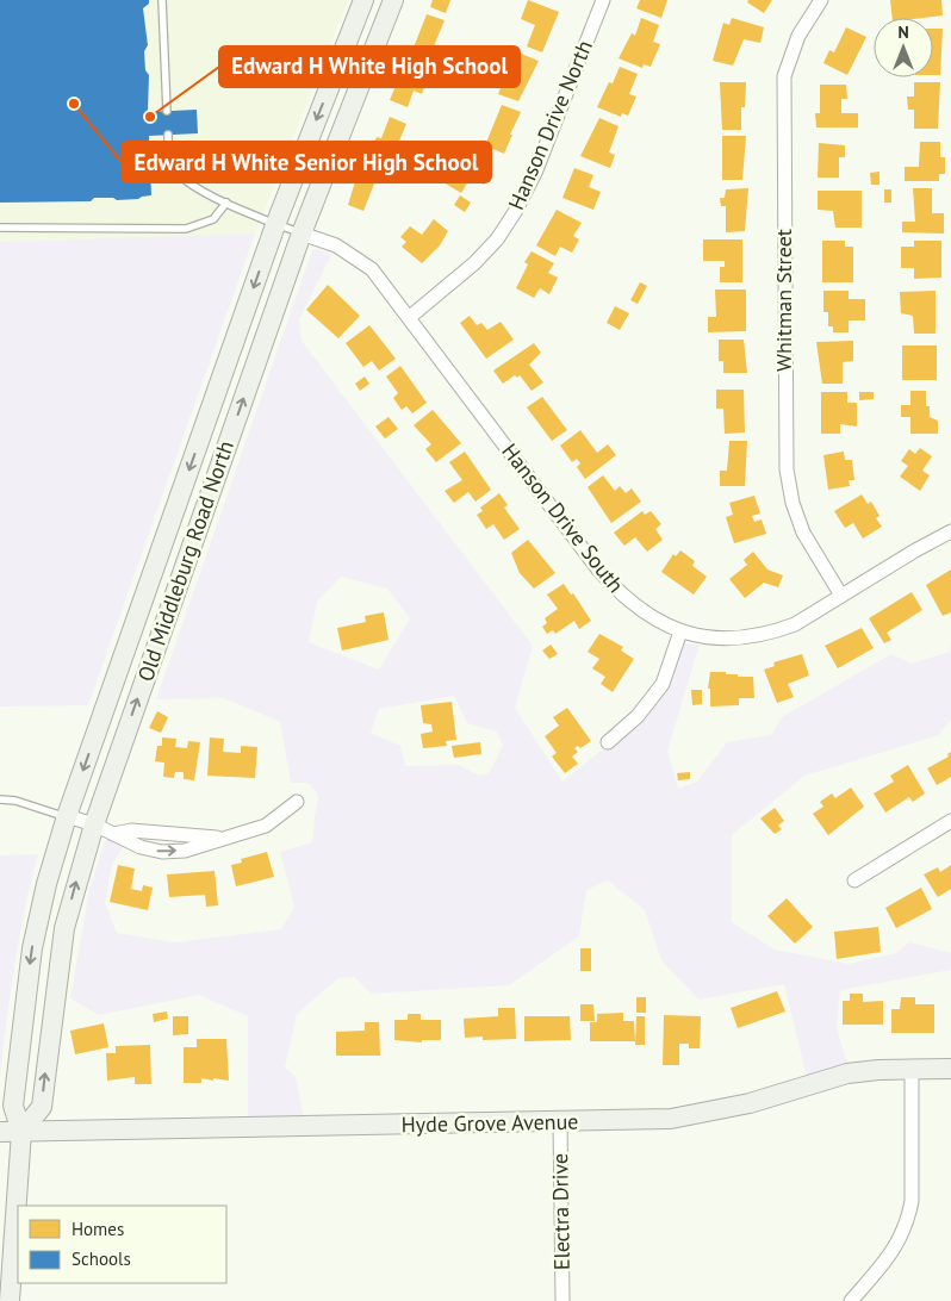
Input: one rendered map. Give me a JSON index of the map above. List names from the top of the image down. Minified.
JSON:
{"streets":{"main road":["Old Middleburg Road North","Hyde Grove Avenue"],"street":["Hanson Drive North","Whitman Street","Hanson Drive South","Electra Drive"]},"crossings":[["Hanson Drive North","Hanson Drive South"],["Whitman Street","Hanson Drive South"],["Hanson Drive South","Old Middleburg Road North"],["Old Middleburg Road North","Hyde Grove Avenue"],["Hyde Grove Avenue","Electra Drive"]],"places":["Edward H White Senior High School","Edward H White High School"],"legend":["Homes","Schools"],"north":"top"}
